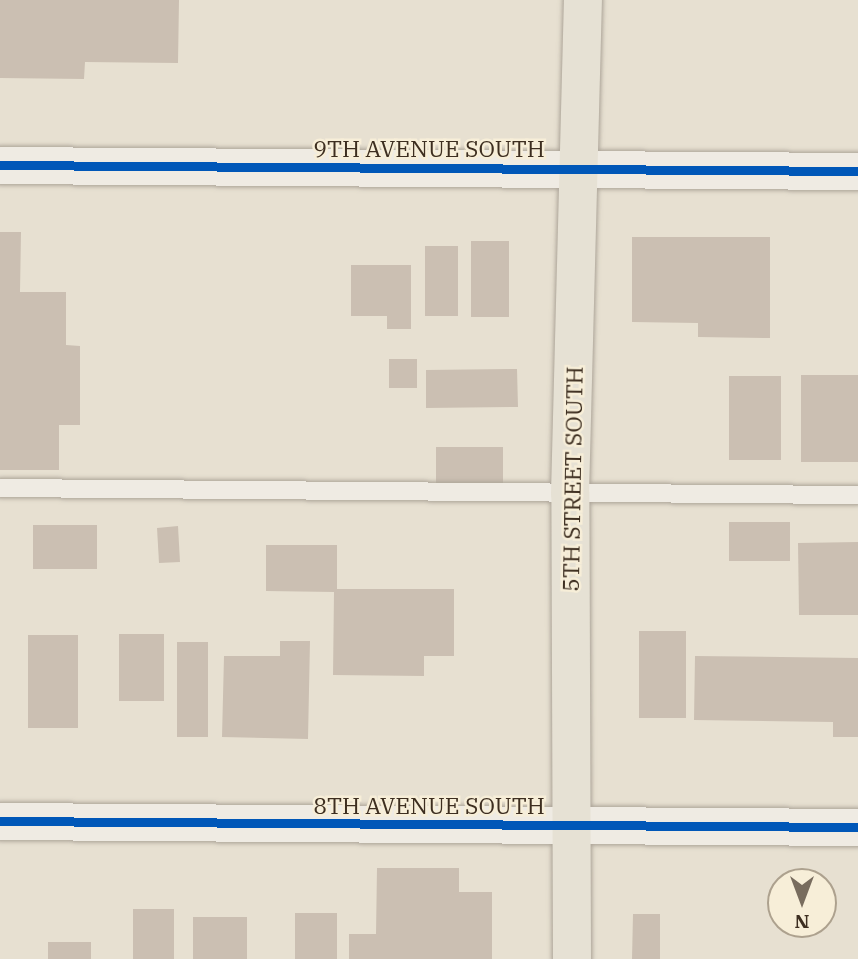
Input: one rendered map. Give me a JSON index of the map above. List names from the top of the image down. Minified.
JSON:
{"streets":{"main road":["5TH STREET SOUTH"],"street":["9TH AVENUE SOUTH","8TH AVENUE SOUTH"]},"crossings":[["9TH AVENUE SOUTH","5TH STREET SOUTH"],["5TH STREET SOUTH","8TH AVENUE SOUTH"]],"north":"bottom"}
